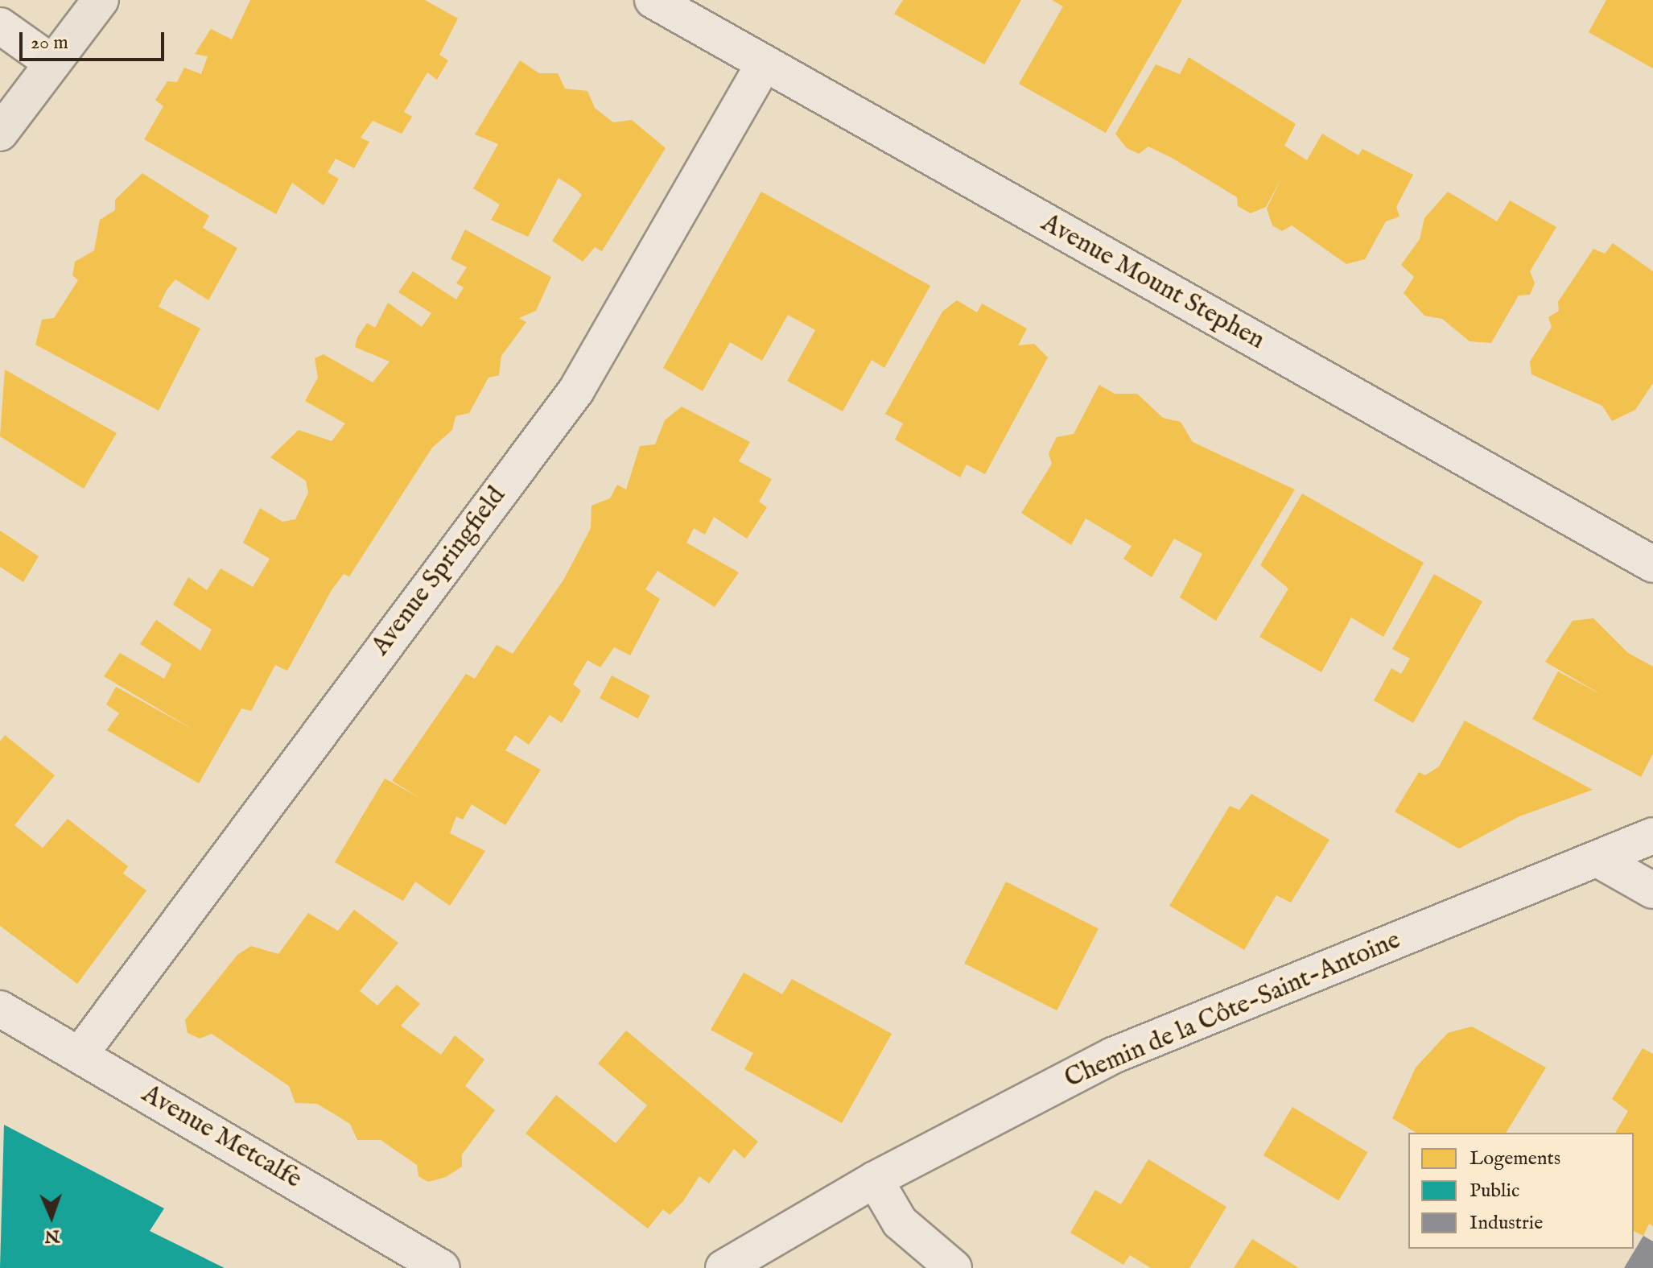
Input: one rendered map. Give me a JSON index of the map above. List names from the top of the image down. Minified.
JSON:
{"streets":{"street":["Avenue Mount Stephen","Avenue Springfield","Chemin de la Côte-Saint-Antoine","Avenue Metcalfe"]},"crossings":[["Avenue Mount Stephen","Avenue Springfield"],["Avenue Springfield","Avenue Metcalfe"]],"legend":["Logements","Public","Industrie"],"scale_bar":"20 m","north":"bottom"}
